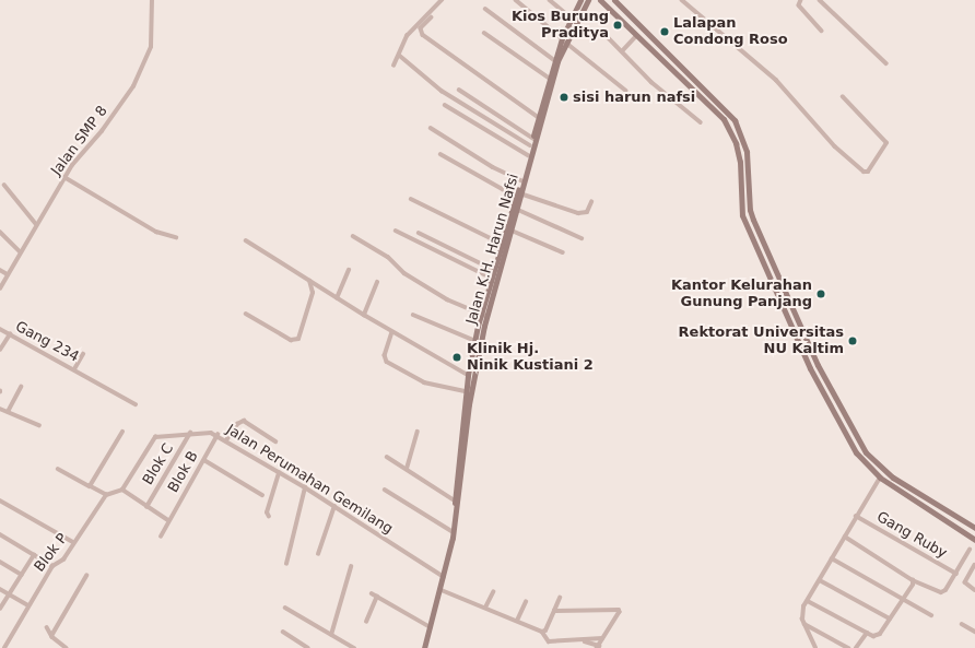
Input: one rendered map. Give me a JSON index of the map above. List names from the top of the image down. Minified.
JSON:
{"streets":{"main road":["Jalan K.H. Harun Nafsi"],"street":["Jalan SMP 8","Gang 234","Blok C","Blok B","Jalan Perumahan Gemilang","Gang Ruby","Blok P"]},"crossings":[["Jalan K.H. Harun Nafsi","Jalan Perumahan Gemilang"],["Blok C","Jalan Perumahan Gemilang"],["Blok B","Jalan Perumahan Gemilang"]],"places":["Kios Burung Praditya","Lalapan Condong Roso","sisi harun nafsi","Kantor Kelurahan Gunung Panjang","Rektorat Universitas NU Kaltim","Klinik Hj. Ninik Kustiani 2"]}
